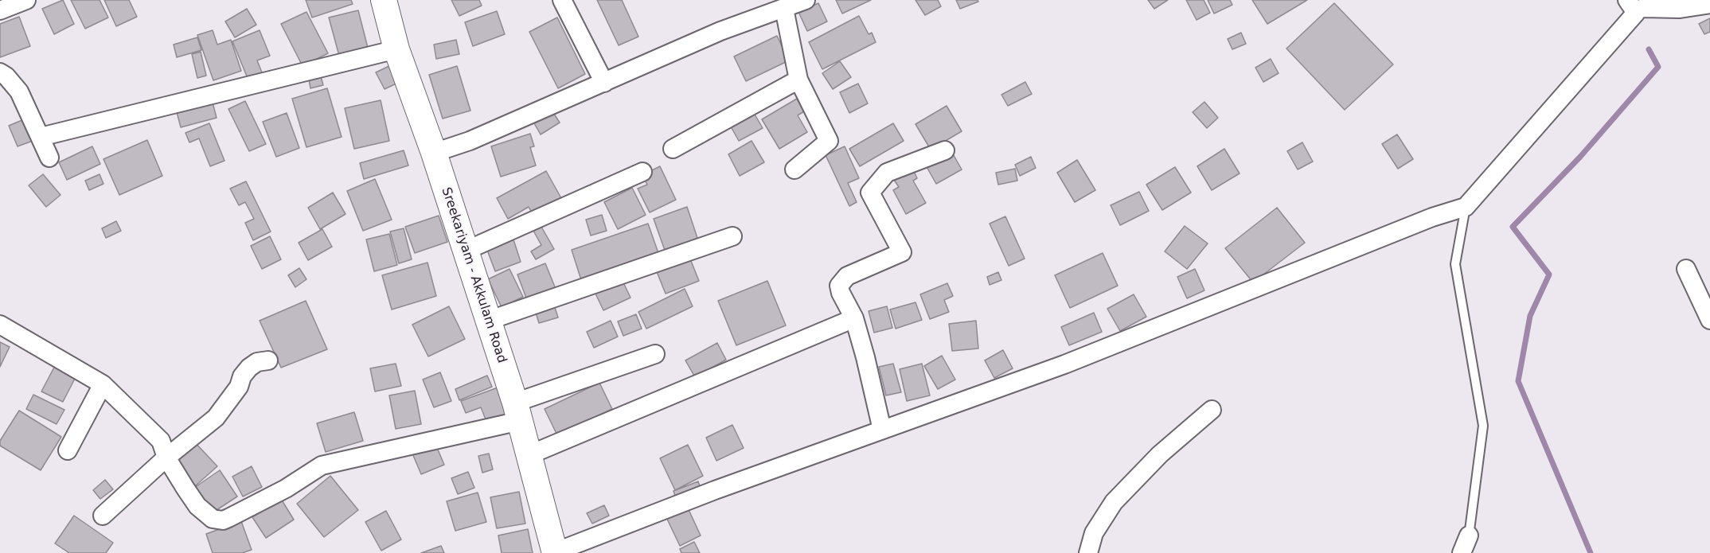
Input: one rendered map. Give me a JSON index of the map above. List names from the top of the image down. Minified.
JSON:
{"streets":{"main road":["Sreekariyam - Akkulam Road"]}}
